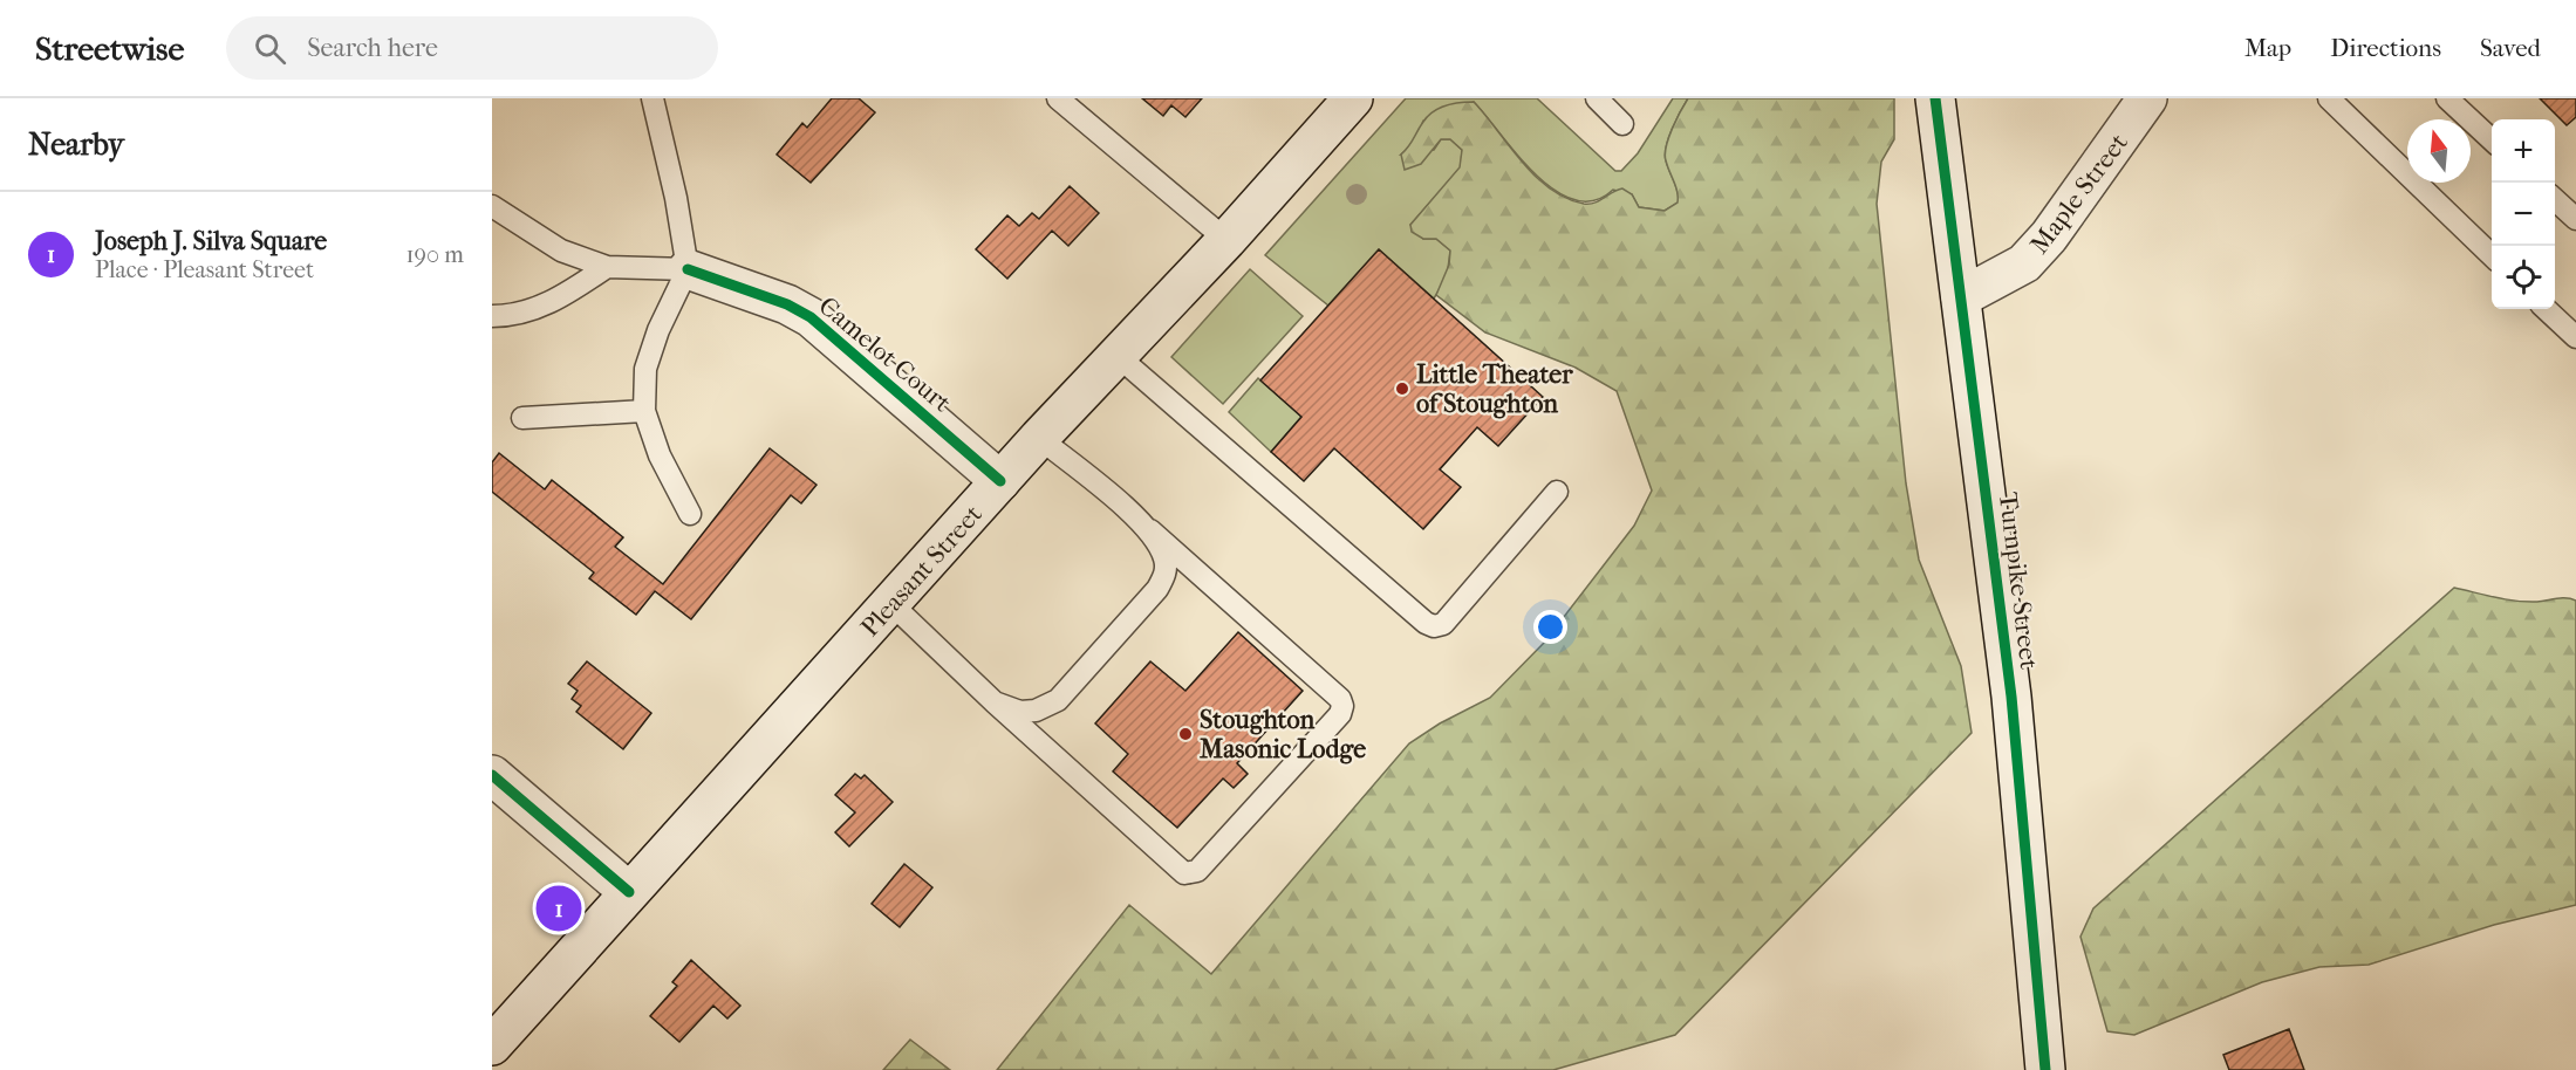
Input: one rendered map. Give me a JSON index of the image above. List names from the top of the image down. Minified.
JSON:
{"streets":{"street":["Maple Street","Camelot Court","Pleasant Street","Turnpike Street"]},"crossings":[["Maple Street","Turnpike Street"],["Camelot Court","Pleasant Street"]],"places":["Little Theater of Stoughton","Stoughton Masonic Lodge"],"north":"top","page":{"header":"Streetwise","search":"Search here","nav":["Map","Directions","Saved"],"heading":"Nearby","map_buttons":["+","−"],"list":[{"mark":"1","name":"Joseph J. Silva Square","note":"Place · Pleasant Street","value":"190 m"}],"pins":"1"}}
